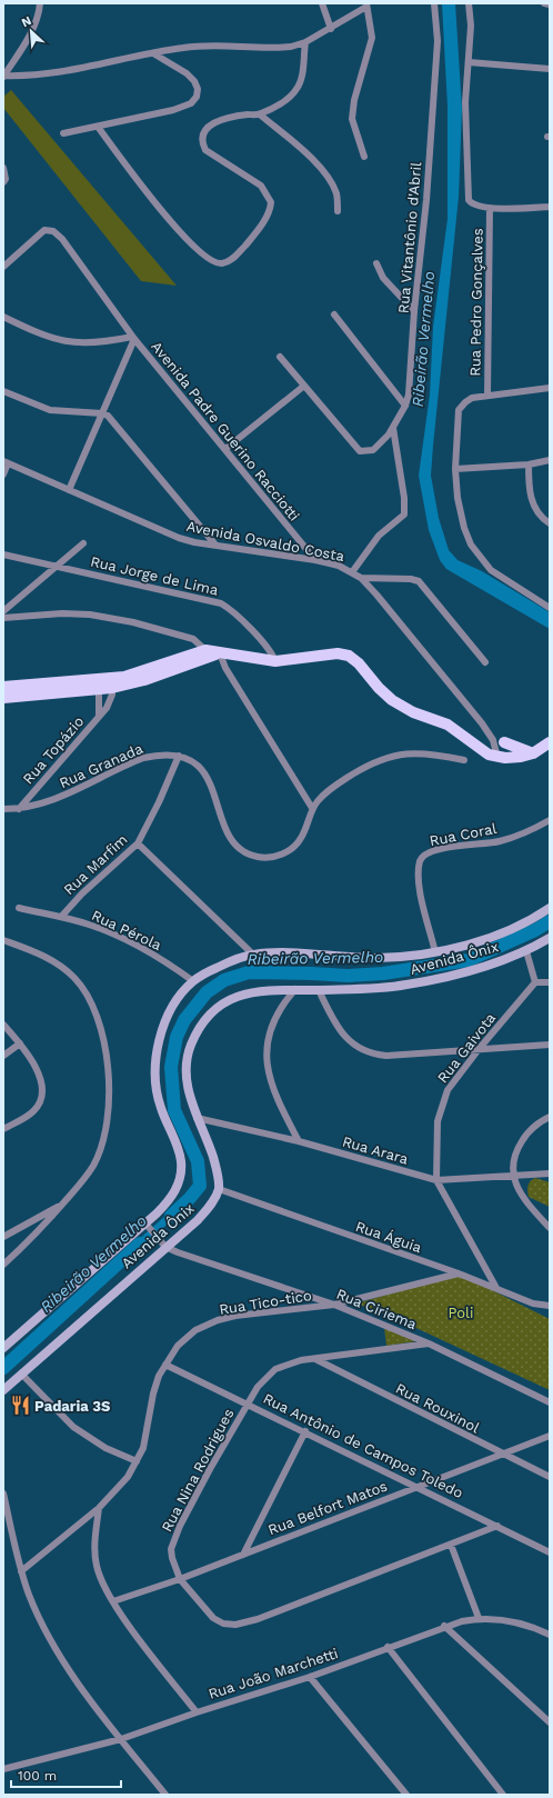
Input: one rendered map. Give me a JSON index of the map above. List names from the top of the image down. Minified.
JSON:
{"streets":{"main road":["Avenida Ônix"],"street":["Rua Vitantônio d'Abril","Rua Pedro Gonçalves","Avenida Padre Guerino Racciotti","Avenida Osvaldo Costa","Rua Jorge de Lima","Rua Topázio","Rua Granada","Rua Coral","Rua Marfim","Rua Pérola","Rua Gaivota","Rua Arara","Rua Águia","Rua Tico-tico","Rua Ciriema","Rua Rouxinol","Rua Antônio de Campos Toledo","Rua Nina Rodrigues","Rua Belfort Matos","Rua João Marchetti"]},"crossings":[["Avenida Padre Guerino Racciotti","Avenida Osvaldo Costa"],["Rua Topázio","Rua Granada"],["Rua Granada","Rua Marfim"],["Rua Coral","Avenida Ônix"],["Rua Marfim","Rua Pérola"],["Rua Pérola","Avenida Ônix"],["Avenida Ônix","Rua Arara"],["Avenida Ônix","Rua Águia"],["Avenida Ônix","Rua Ciriema"],["Rua Gaivota","Rua Arara"],["Rua Gaivota","Rua Águia"],["Rua Águia","Rua Tico-tico"],["Rua Tico-tico","Rua Ciriema"],["Rua Tico-tico","Rua Antônio de Campos Toledo"],["Rua Ciriema","Rua Nina Rodrigues"],["Rua Rouxinol","Rua Nina Rodrigues"],["Rua Rouxinol","Rua Belfort Matos"],["Rua Antônio de Campos Toledo","Rua Nina Rodrigues"],["Rua Antônio de Campos Toledo","Rua Belfort Matos"],["Rua Nina Rodrigues","Rua Belfort Matos"]],"water":["Ribeirão Vermelho"],"parks":["Poli"],"places":{"restaurant":["Padaria 3S"]},"scale_bar":"100 m","north":"top left"}
